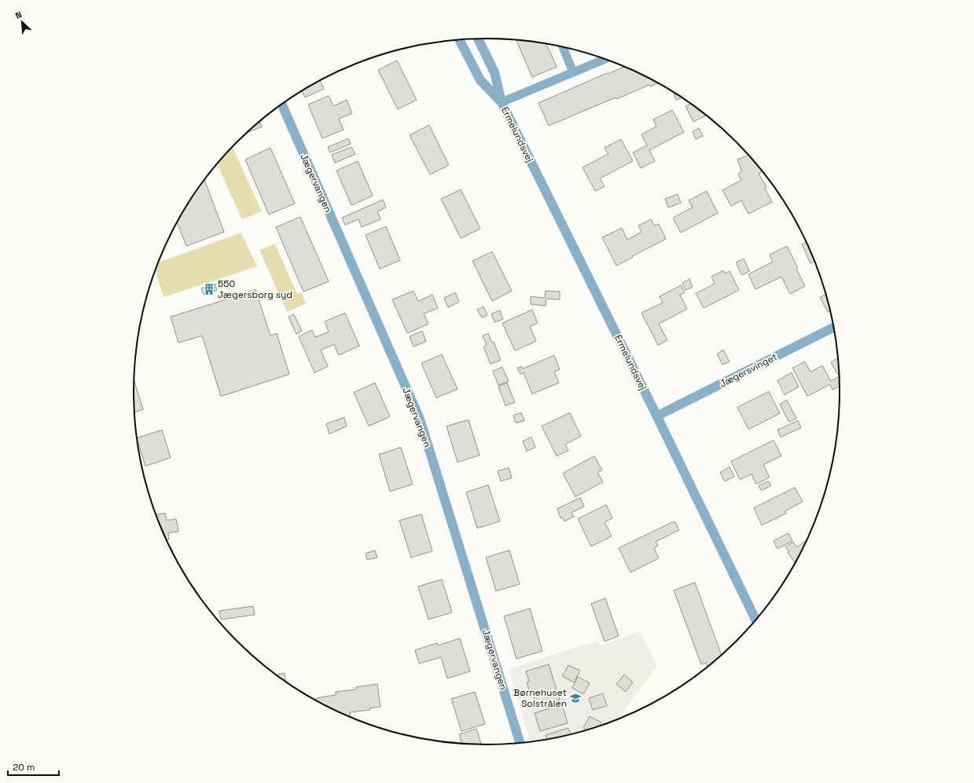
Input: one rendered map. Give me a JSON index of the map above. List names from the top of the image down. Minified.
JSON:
{"streets":{"street":["Ermelundsvej","Jægervangen","Jægersvinget"]},"crossings":[["Ermelundsvej","Jægersvinget"]],"places":{"building":["550 Jægersborg syd"],"school or university":["Børnehuset Solstrålen"]},"scale_bar":"20 m","north":"top left"}
